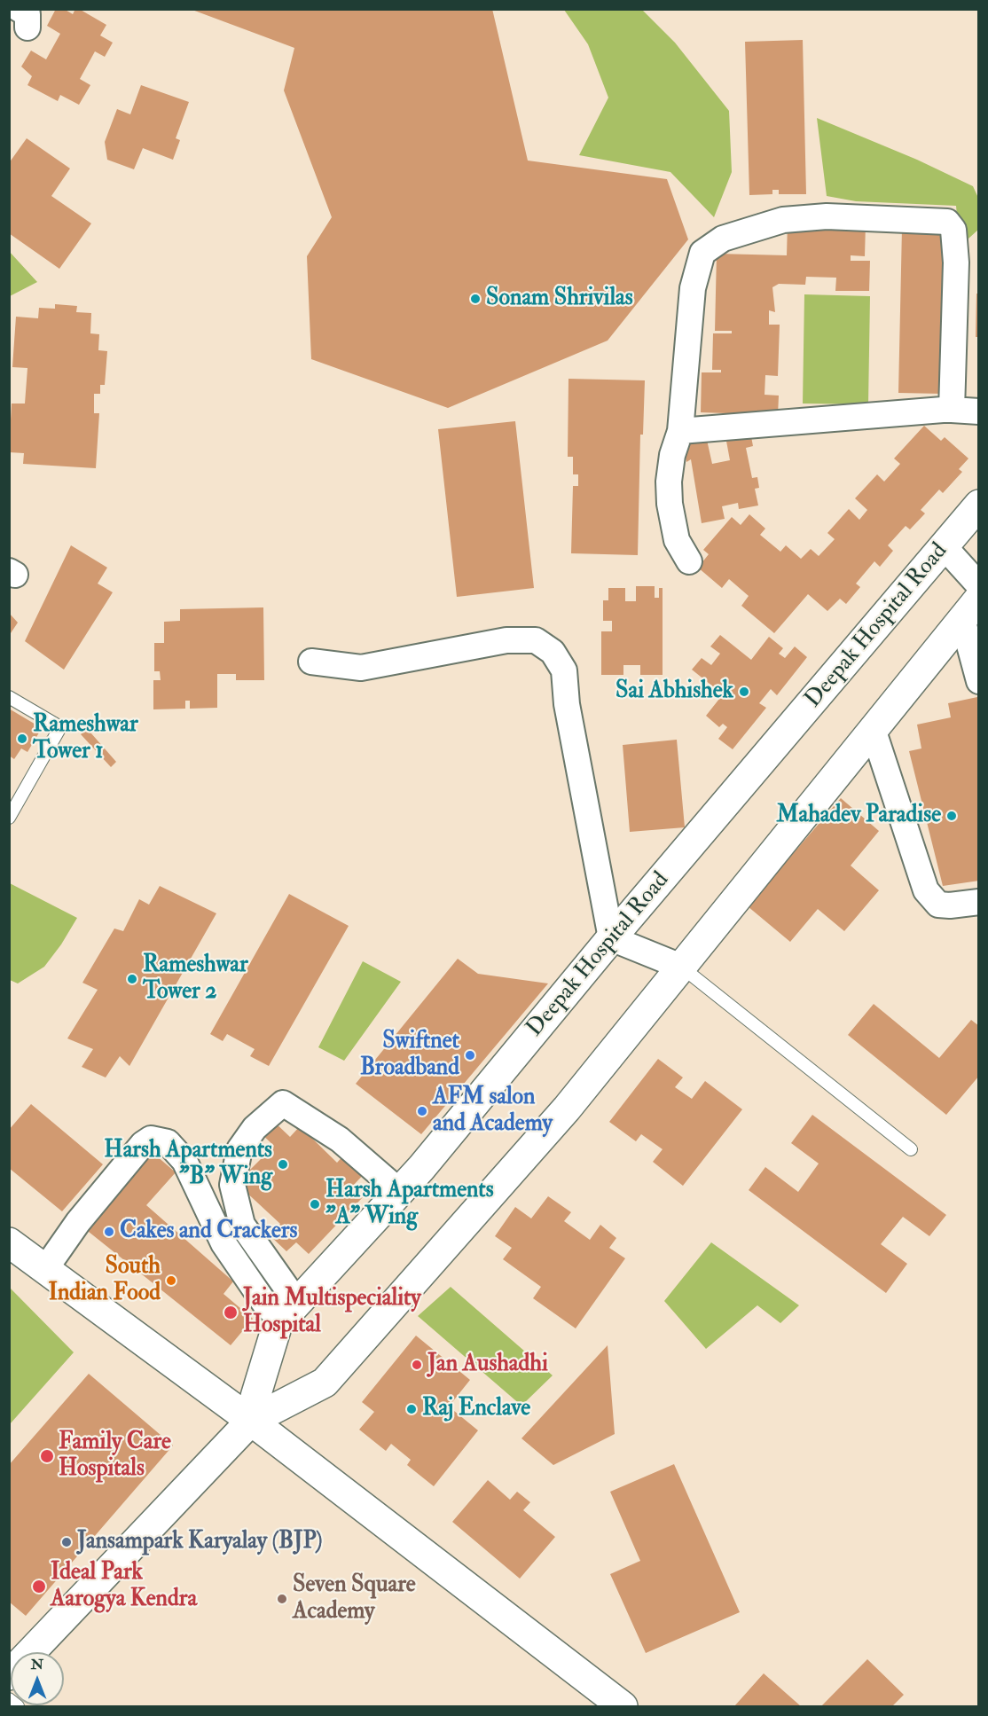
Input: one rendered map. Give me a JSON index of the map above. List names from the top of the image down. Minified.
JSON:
{"streets":{"street":["Deepak Hospital Road"]},"places":["Sonam Shrivilas","Sai Abhishek","Rameshwar Tower 1","Mahadev Paradise","Rameshwar Tower 2","Swiftnet Broadband","AFM salon and Academy","Harsh Apartments \"B\" Wing","Harsh Apartments \"A\" Wing","Cakes and Crackers","South Indian Food","Jain Multispeciality Hospital","Jan Aushadhi","Raj Enclave","Family Care Hospitals","Jansampark Karyalay (BJP)","Ideal Park Aarogya Kendra","Seven Square Academy"],"north":"top"}
